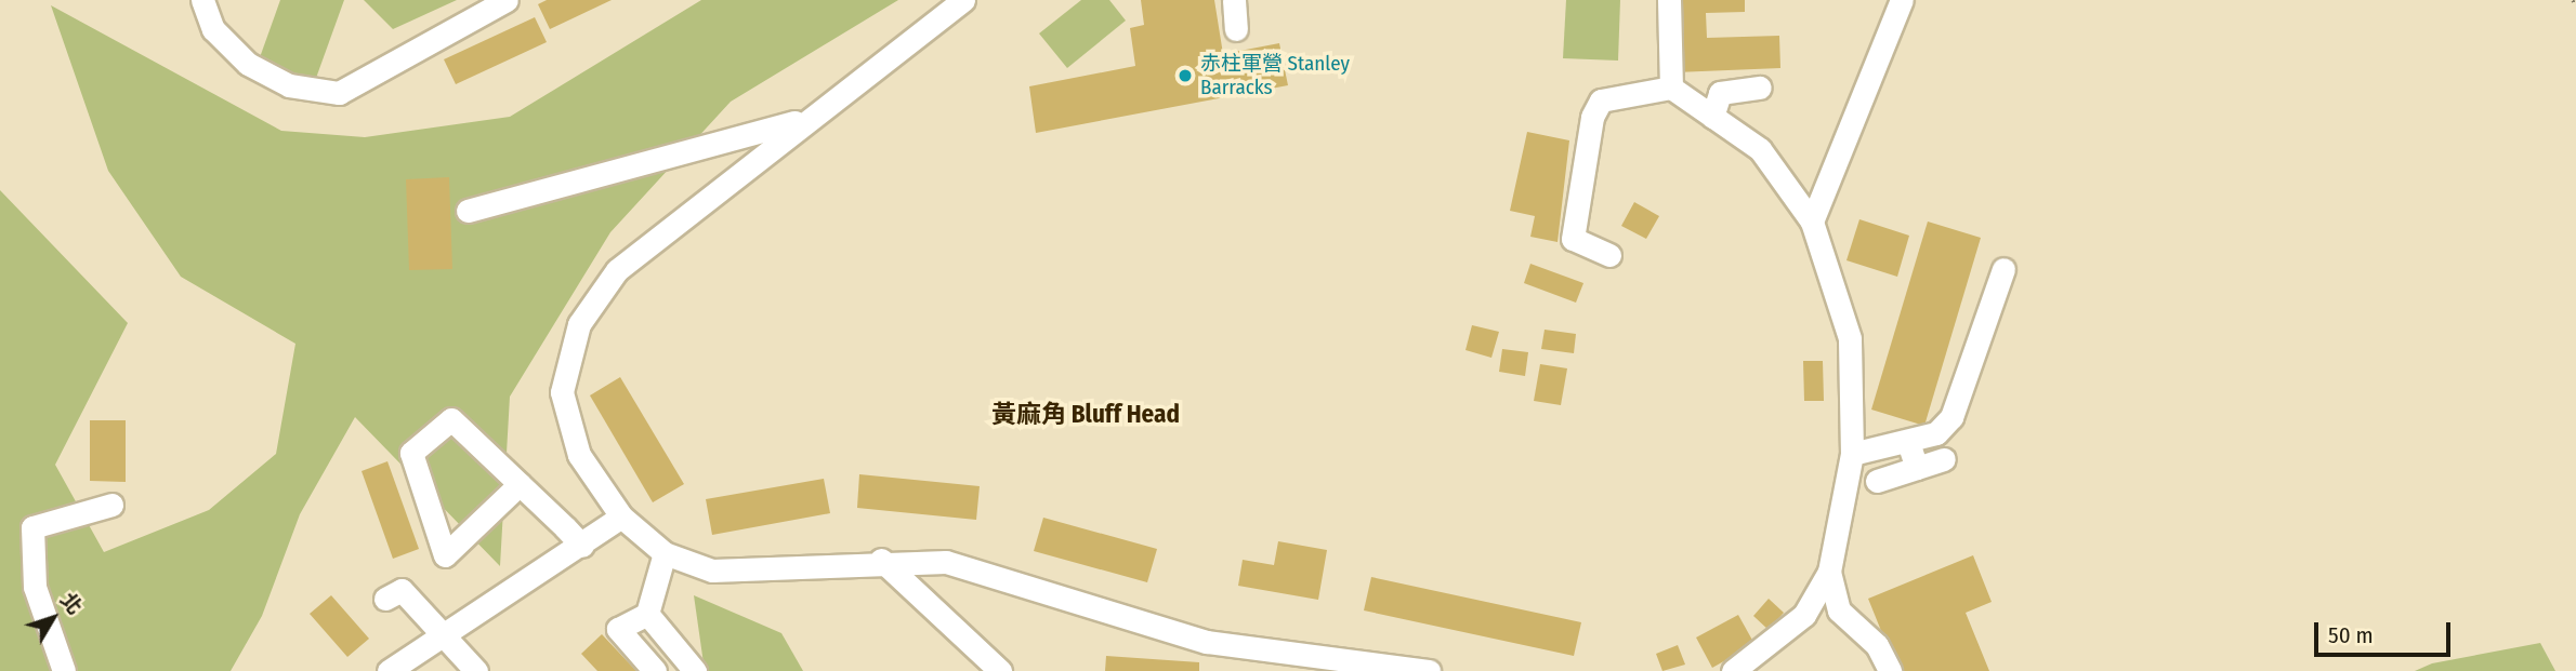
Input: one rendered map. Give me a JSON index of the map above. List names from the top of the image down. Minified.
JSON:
{"districts":["黃麻角 Bluff Head"],"places":["赤柱軍營 Stanley Barracks"],"scale_bar":"50 m","north":"top right"}
